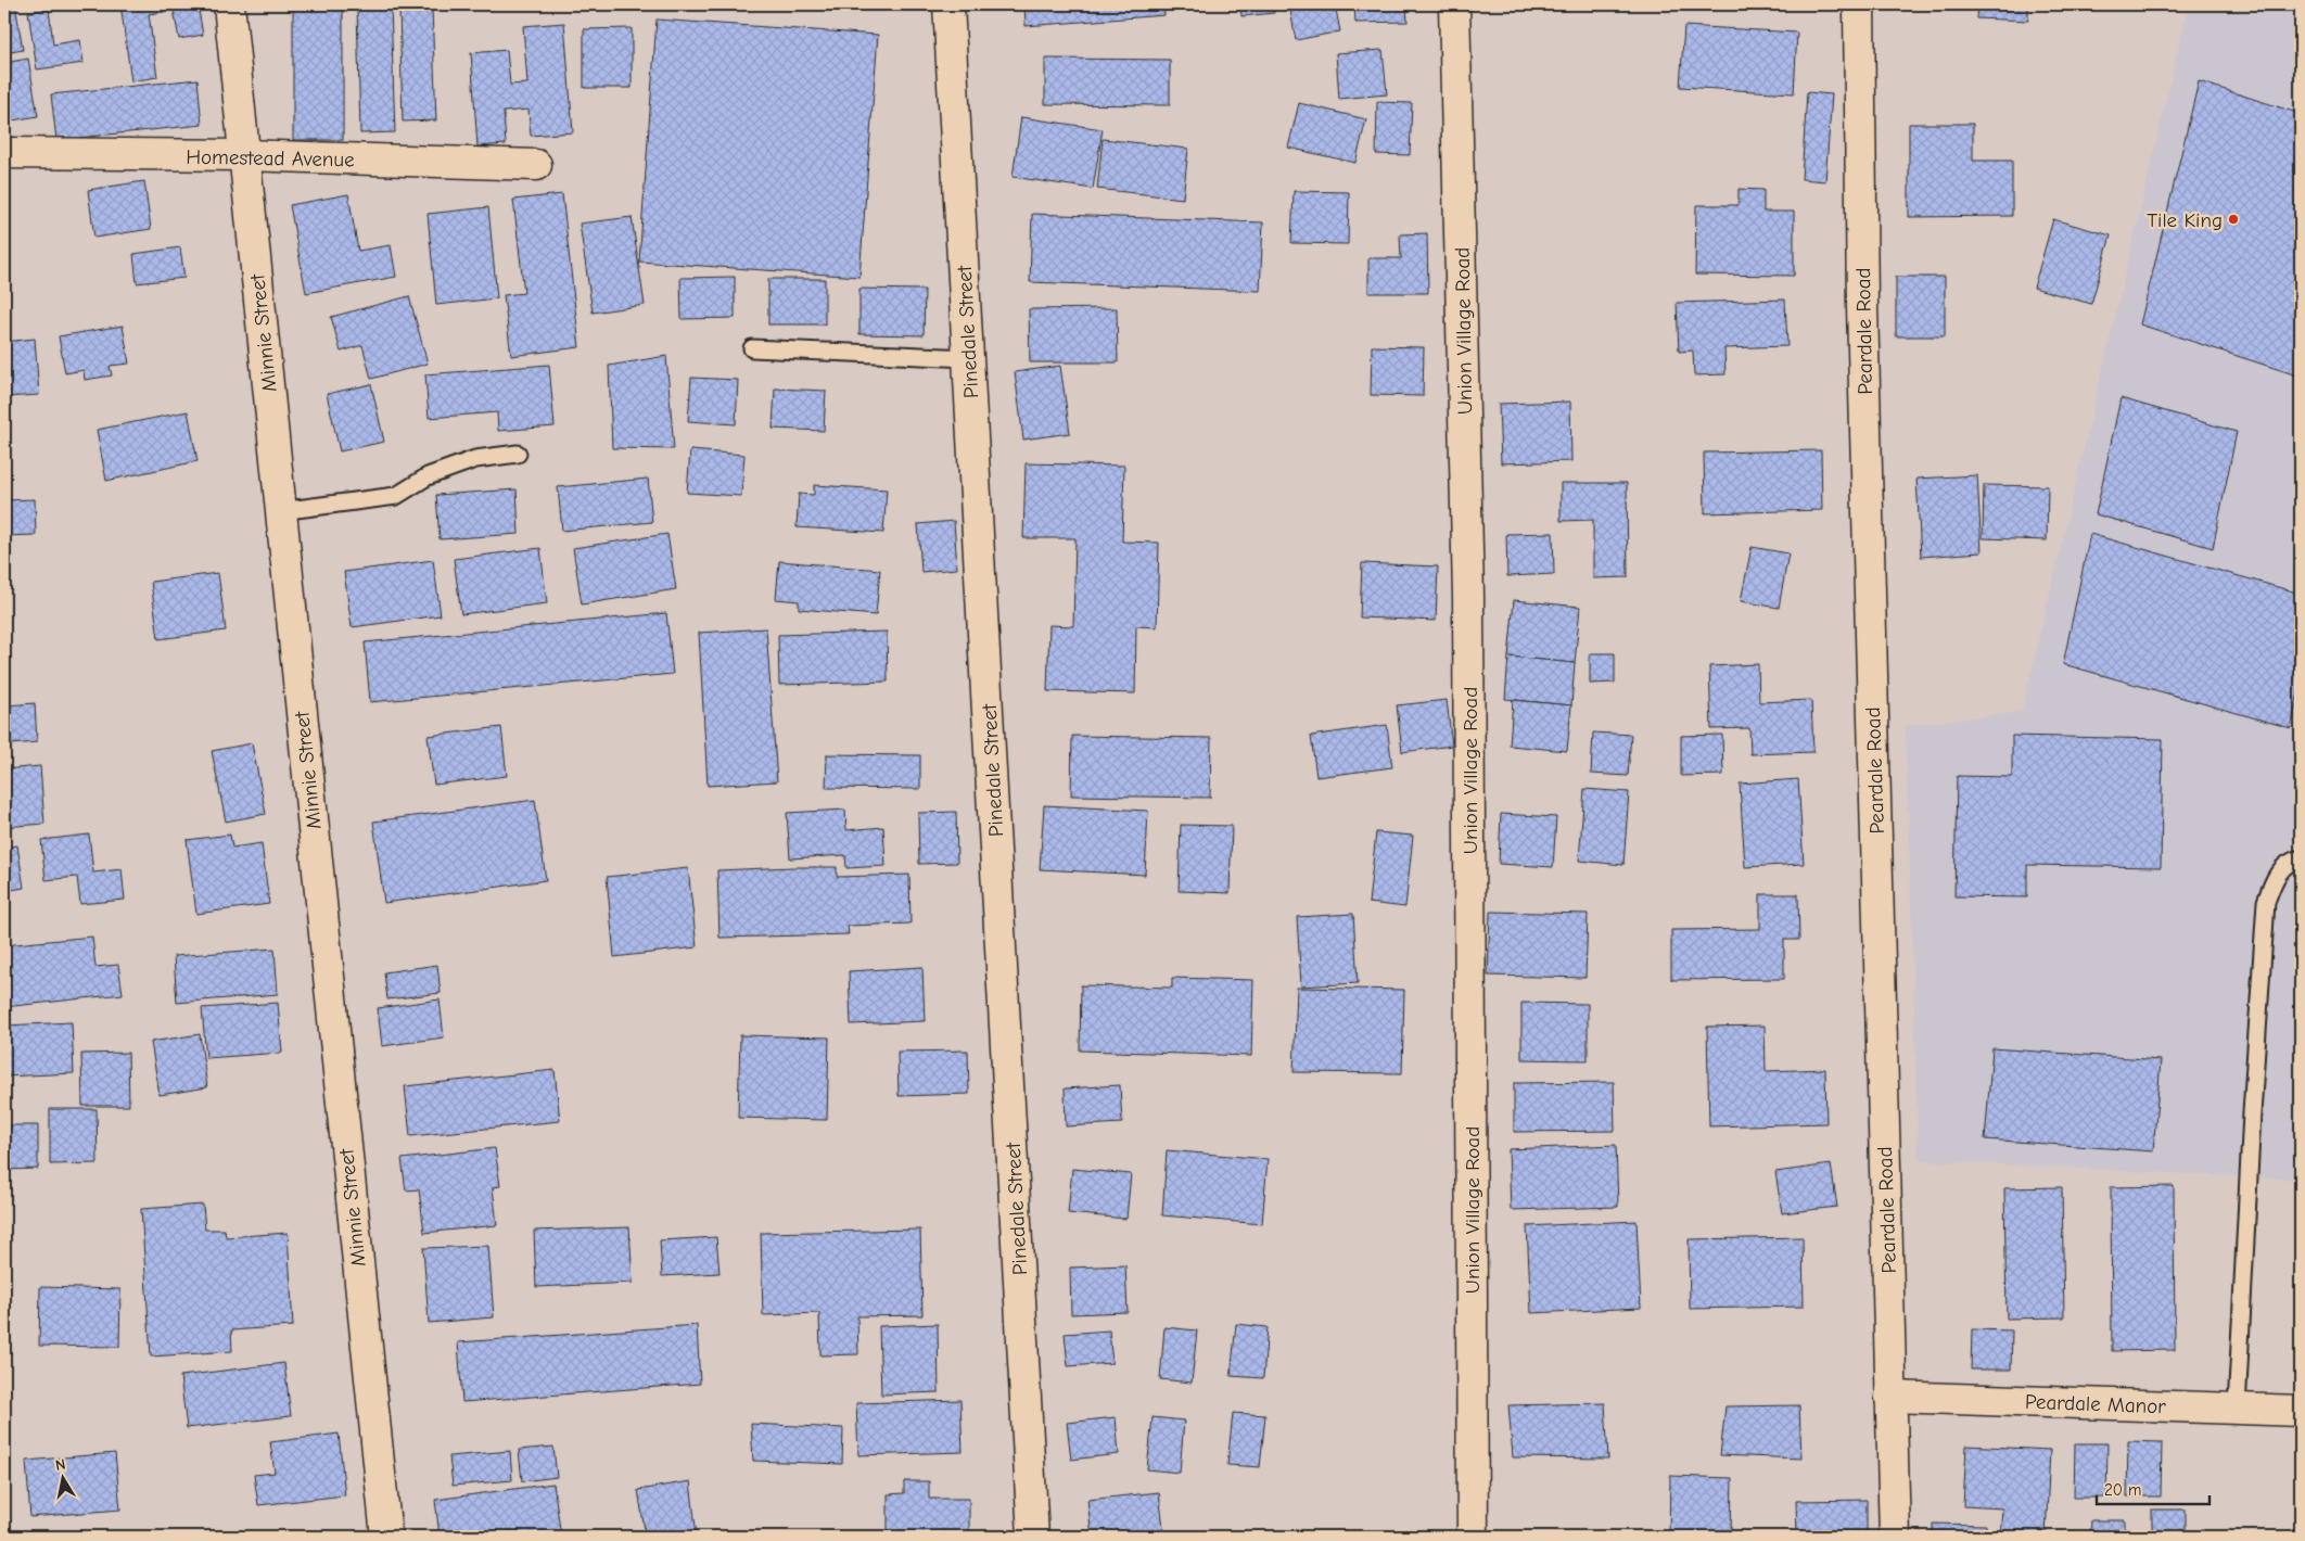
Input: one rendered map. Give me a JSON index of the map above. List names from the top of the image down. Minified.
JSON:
{"streets":{"street":["Homestead Avenue","Union Village Road","Peardale Road","Pinedale Street","Minnie Street","Peardale Manor"]},"crossings":[["Homestead Avenue","Minnie Street"],["Peardale Road","Peardale Manor"]],"places":["Tile King"],"scale_bar":"20 m","north":"top"}
